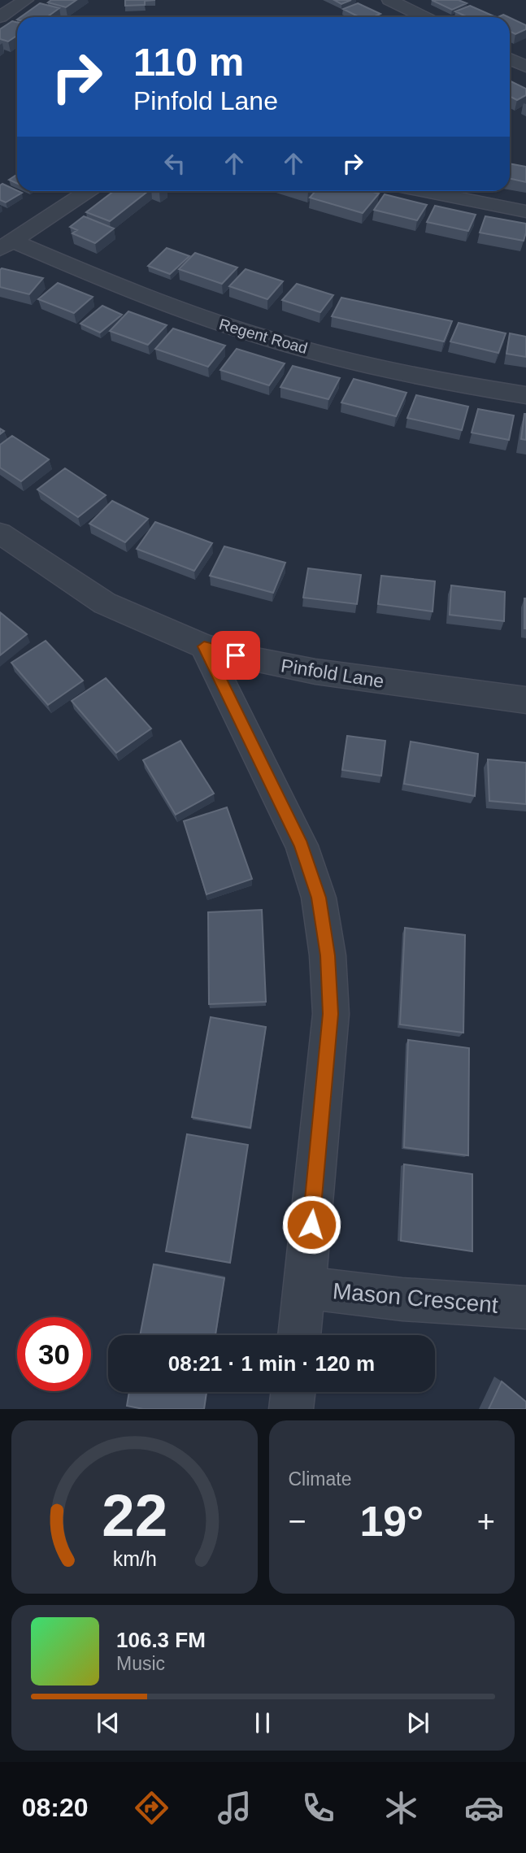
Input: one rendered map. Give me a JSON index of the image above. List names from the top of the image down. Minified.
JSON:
{"streets":{"street":["Regent Road","Pinfold Lane","Mason Crescent"]},"page":{"turn":["110 m","Pinfold Lane"],"limit":"30","trip":"08:21 · 1 min · 120 m","tile":"Climate","heat":["−","19°","+"],"song":["106.3 FM","Music"],"tabs":"08:20","gauge":["22","km/h"]}}
